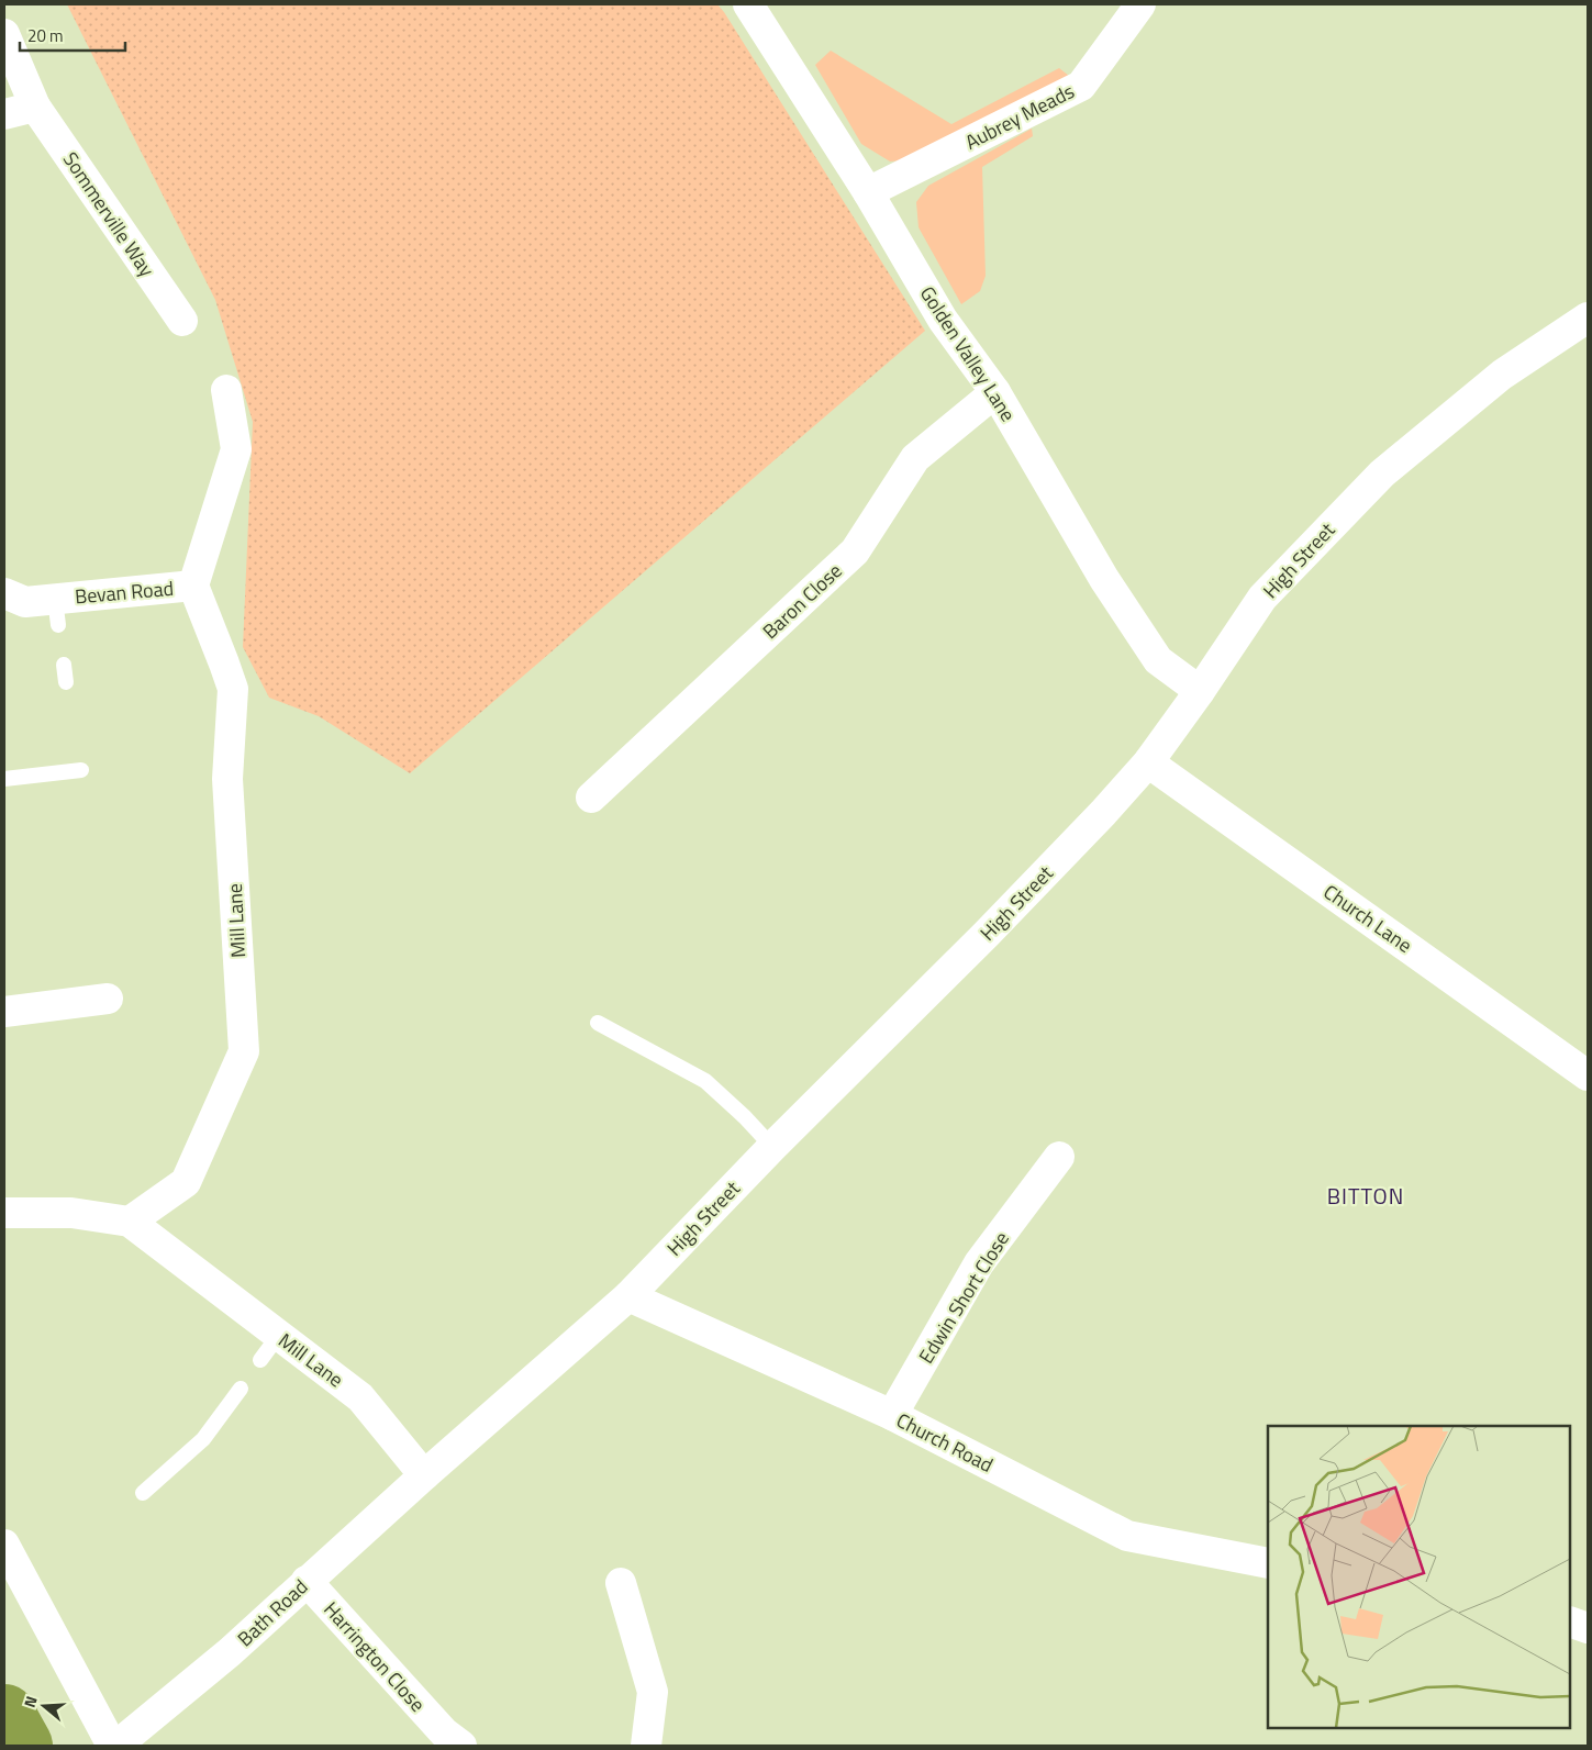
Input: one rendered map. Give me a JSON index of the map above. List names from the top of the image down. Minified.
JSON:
{"streets":{"street":["Aubrey Meads","Sommerville Way","Golden Valley Lane","High Street","Bevan Road","Baron Close","Church Lane","Mill Lane","Edwin Short Close","Church Road","Bath Road","Harrington Close"]},"crossings":[["Aubrey Meads","Golden Valley Lane"],["Golden Valley Lane","High Street"],["Golden Valley Lane","Baron Close"],["High Street","Church Lane"],["High Street","Mill Lane"],["High Street","Church Road"],["High Street","Bath Road"],["Bevan Road","Mill Lane"],["Mill Lane","Bath Road"],["Edwin Short Close","Church Road"],["Bath Road","Harrington Close"]],"districts":["BITTON"],"scale_bar":"20 m","north":"left"}
